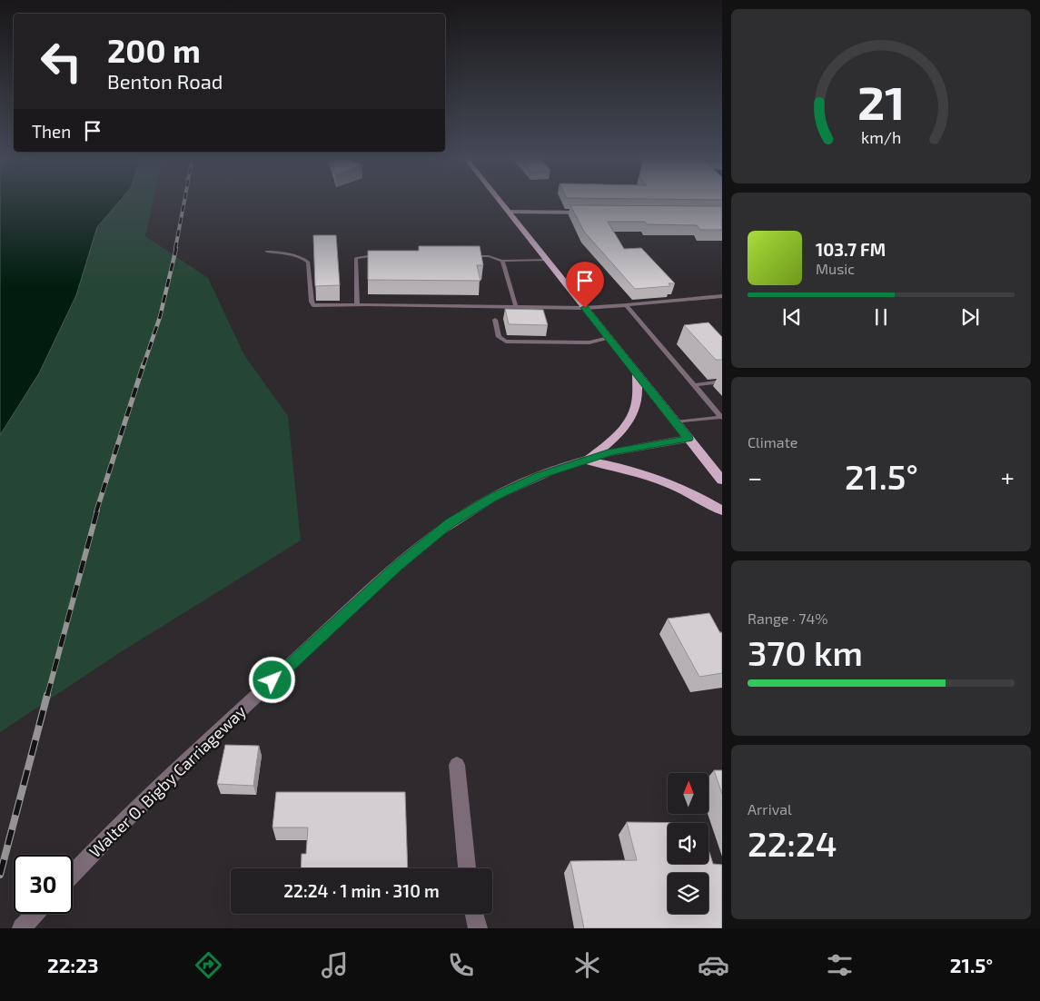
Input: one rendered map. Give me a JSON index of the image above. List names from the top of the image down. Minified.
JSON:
{"streets":{"street":["Walter O. Bigby Carriageway"]},"north":"top","page":{"turn":["200 m","Benton Road"],"then":"Then","song":["103.7 FM","Music"],"tile":["Climate",["Range · 74%","370 km"],["Arrival","22:24"]],"heat":["−","21.5°","+"],"limit":"30","trip":"22:24 · 1 min · 310 m","tabs":["22:23","21.5°"],"gauge":["21","km/h"]}}
